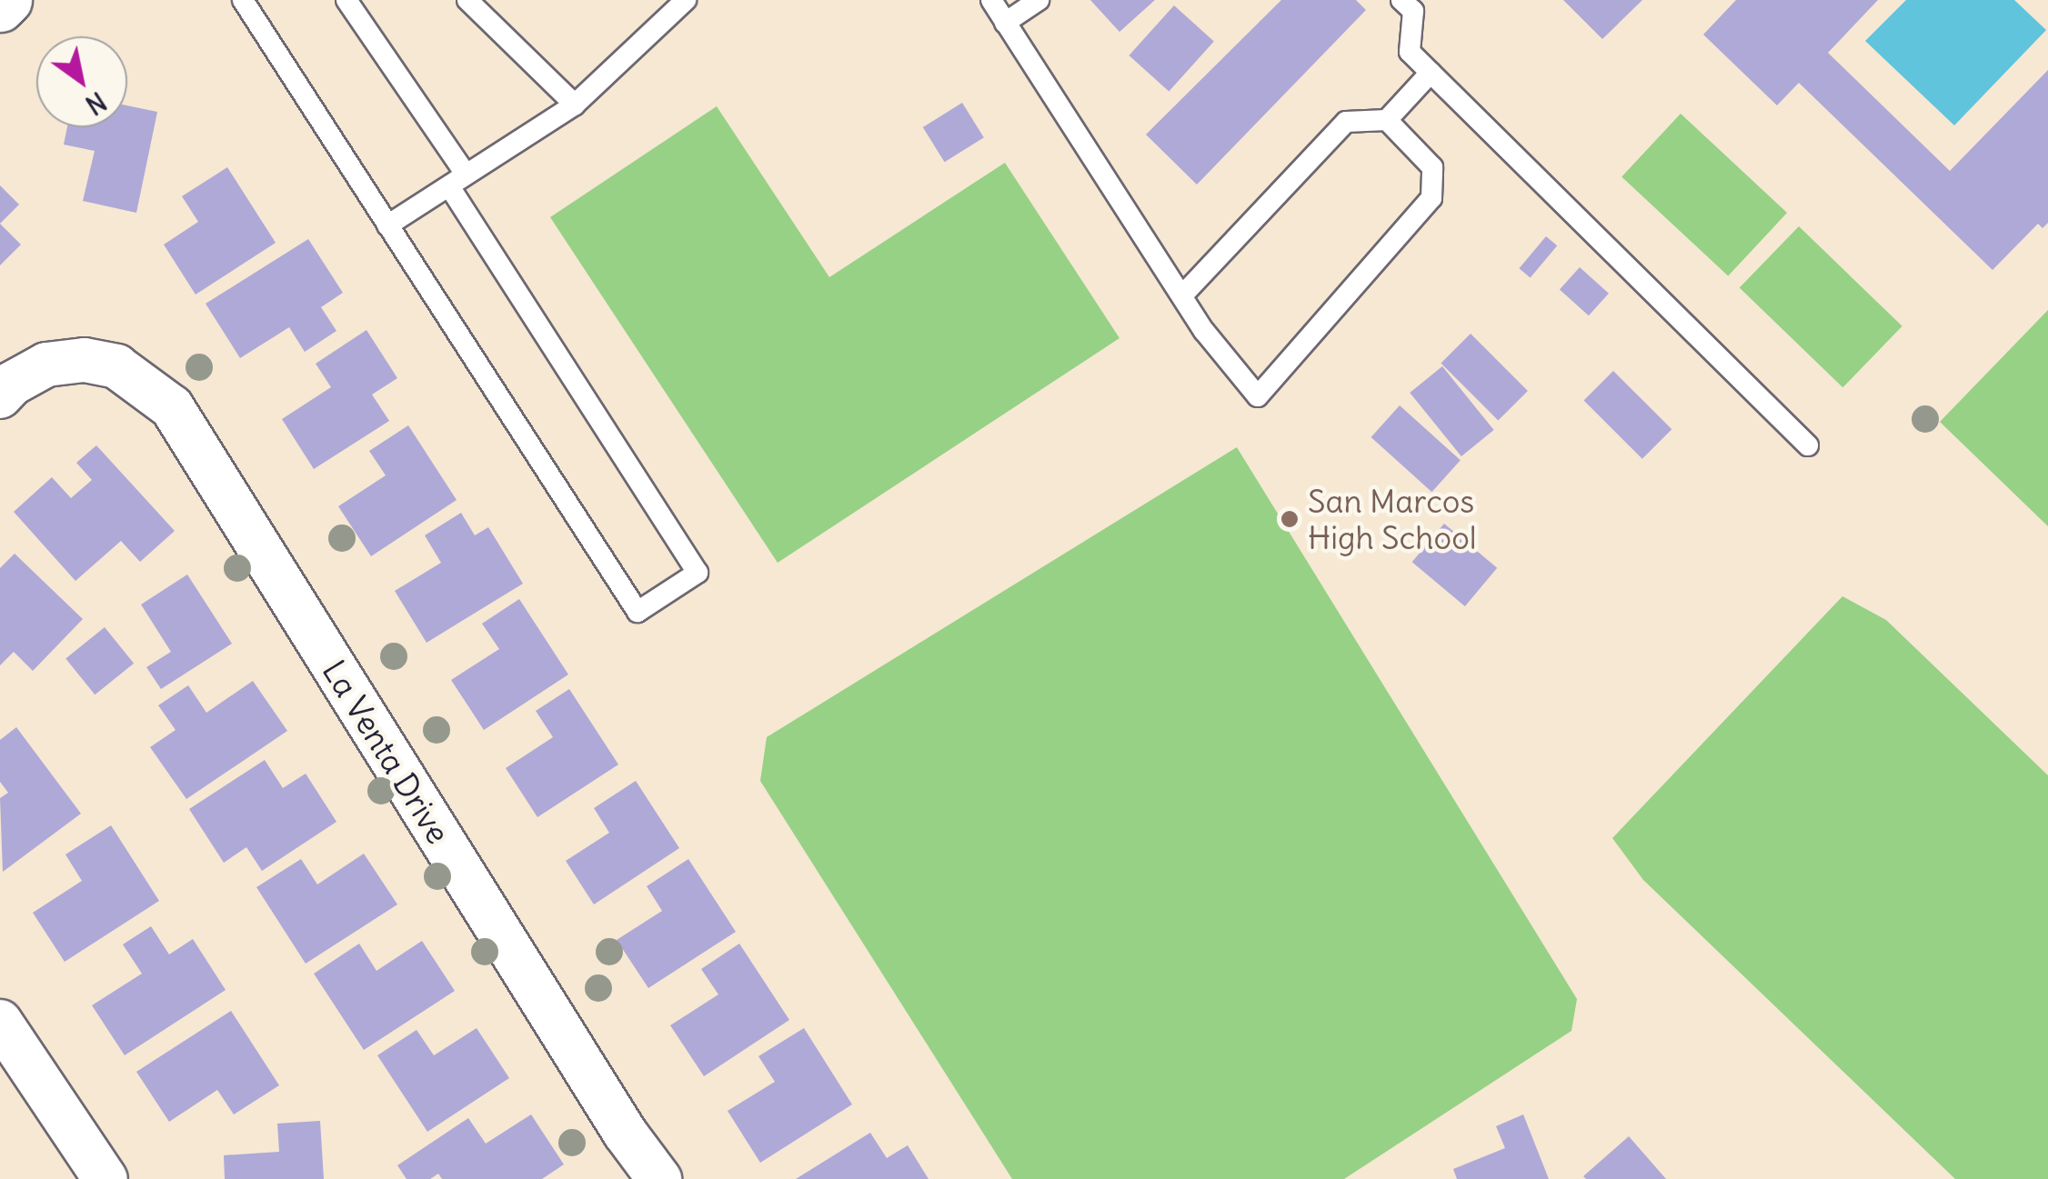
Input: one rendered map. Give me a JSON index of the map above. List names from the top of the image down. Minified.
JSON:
{"streets":{"street":["La Venta Drive"]},"places":["San Marcos High School"],"north":"bottom right"}
